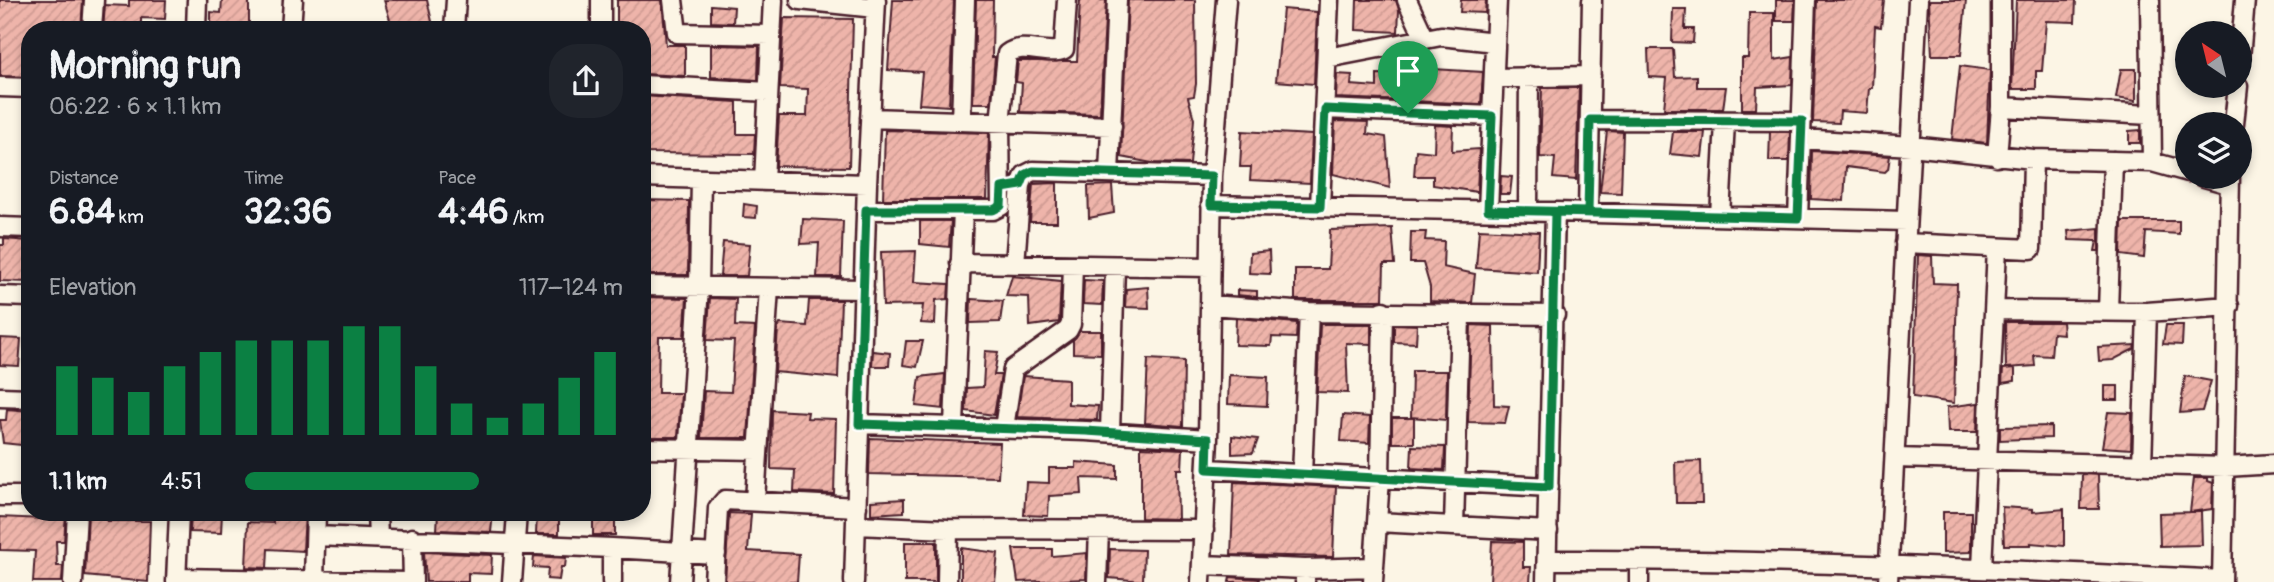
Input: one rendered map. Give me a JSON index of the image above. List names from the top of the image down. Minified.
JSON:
{"north":"top left","page":{"heading":["Morning run","06:22 · 6 × 1.1 km"],"stats":[["Distance","6.84 km"],["Time","32:36"],["Pace","4:46 /km"]],"chart":["Elevation","117–124 m"],"list":[{"name":"1.1 km","note":"4:51"}]}}
